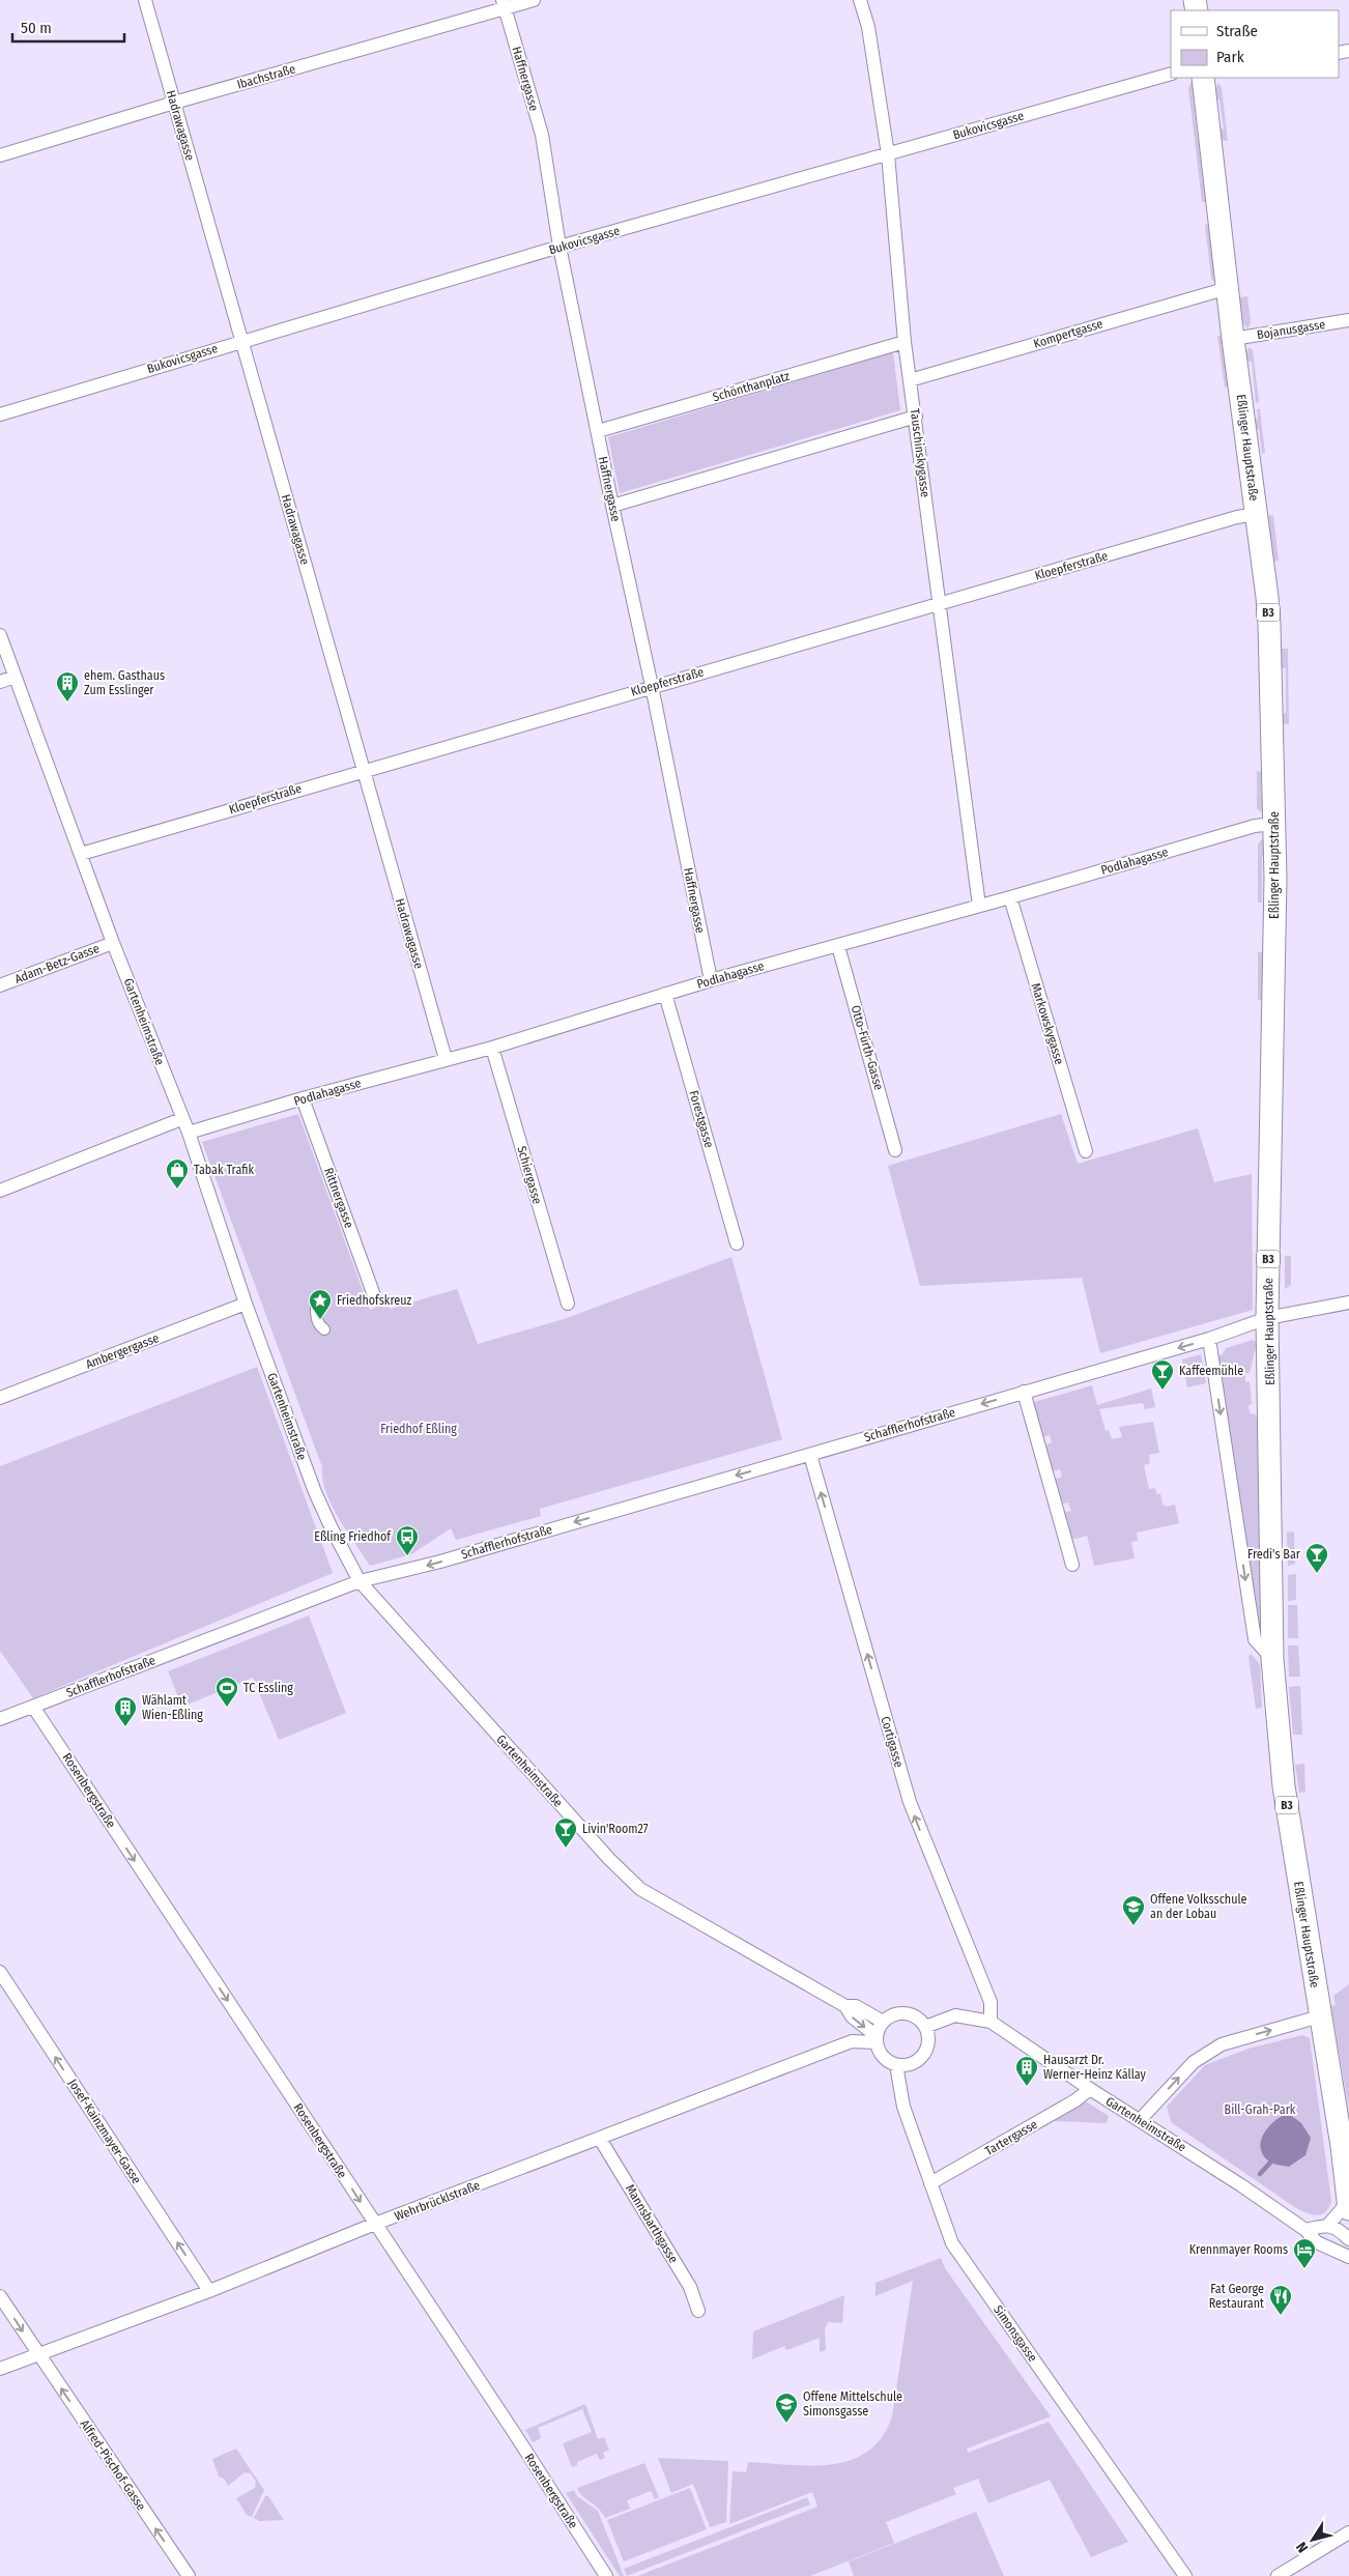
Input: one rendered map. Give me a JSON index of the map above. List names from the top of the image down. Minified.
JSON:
{"streets":{"main road":["Eßlinger Hauptstraße","B3"],"street":["Ibachstraße","Haffnergasse","Hadrawagasse","Bukovicsgasse","Bojanusgasse","Kompertgasse","Schönthanplatz","Tauschinskygasse","Kloepferstraße","Podlahagasse","Adam-Betz-Gasse","Gartenheimstraße","Markowskygasse","Otto-Fürth-Gasse","Forestgasse","Schiergasse","Rittnergasse","Ambergergasse","Schafflerhofstraße","Cortigasse","Rosenbergstraße","Josef-Kainzmayer-Gasse","Tartergasse","Wehrbrücklstraße","Mannsbarthgasse","Simonsgasse","Alfred-Pischof-Gasse"]},"crossings":[["Ibachstraße","Haffnergasse"],["Ibachstraße","Hadrawagasse"],["Haffnergasse","Bukovicsgasse"],["Haffnergasse","Schönthanplatz"],["Haffnergasse","Kloepferstraße"],["Haffnergasse","Podlahagasse"],["Hadrawagasse","Bukovicsgasse"],["Hadrawagasse","Kloepferstraße"],["Hadrawagasse","Podlahagasse"],["Bukovicsgasse","Tauschinskygasse"],["Bojanusgasse","Eßlinger Hauptstraße"],["Kompertgasse","Eßlinger Hauptstraße"],["Kompertgasse","Tauschinskygasse"],["Schönthanplatz","Tauschinskygasse"],["Eßlinger Hauptstraße","Kloepferstraße"],["Eßlinger Hauptstraße","Podlahagasse"],["Eßlinger Hauptstraße","Schafflerhofstraße"],["Tauschinskygasse","Kloepferstraße"],["Tauschinskygasse","Podlahagasse"],["Kloepferstraße","Gartenheimstraße"],["Podlahagasse","Gartenheimstraße"],["Podlahagasse","Markowskygasse"],["Podlahagasse","Otto-Fürth-Gasse"],["Podlahagasse","Forestgasse"],["Podlahagasse","Schiergasse"],["Podlahagasse","Rittnergasse"],["Adam-Betz-Gasse","Gartenheimstraße"],["Gartenheimstraße","Ambergergasse"],["Gartenheimstraße","Schafflerhofstraße"],["Gartenheimstraße","Cortigasse"],["Gartenheimstraße","Tartergasse"],["Gartenheimstraße","Wehrbrücklstraße"],["Gartenheimstraße","Simonsgasse"],["Schafflerhofstraße","Cortigasse"],["Schafflerhofstraße","Rosenbergstraße"],["Rosenbergstraße","Wehrbrücklstraße"],["Josef-Kainzmayer-Gasse","Wehrbrücklstraße"],["Tartergasse","Simonsgasse"],["Wehrbrücklstraße","Mannsbarthgasse"],["Wehrbrücklstraße","Simonsgasse"],["Wehrbrücklstraße","Alfred-Pischof-Gasse"]],"one_way":["Schafflerhofstraße","Cortigasse","Rosenbergstraße","Josef-Kainzmayer-Gasse"],"parks":["Friedhof Eßling","Bill-Grah-Park"],"places":{"building":["ehem. Gasthaus Zum Esslinger","Wählamt Wien-Eßling","Hausarzt Dr. Werner-Heinz Kállay"],"shop":["Tabak Trafik"],"place":["Friedhofskreuz"],"bar":["Kaffeemühle","Fredi's Bar","Livin'Room27"],"bus stop":["Eßling Friedhof"],"sports":["TC Essling"],"school or university":["Offene Volksschule an der Lobau","Offene Mittelschule Simonsgasse"],"hotel":["Krennmayer Rooms"],"restaurant":["Fat George Restaurant"]},"legend":["Straße","Park"],"scale_bar":"50 m","north":"bottom left"}
